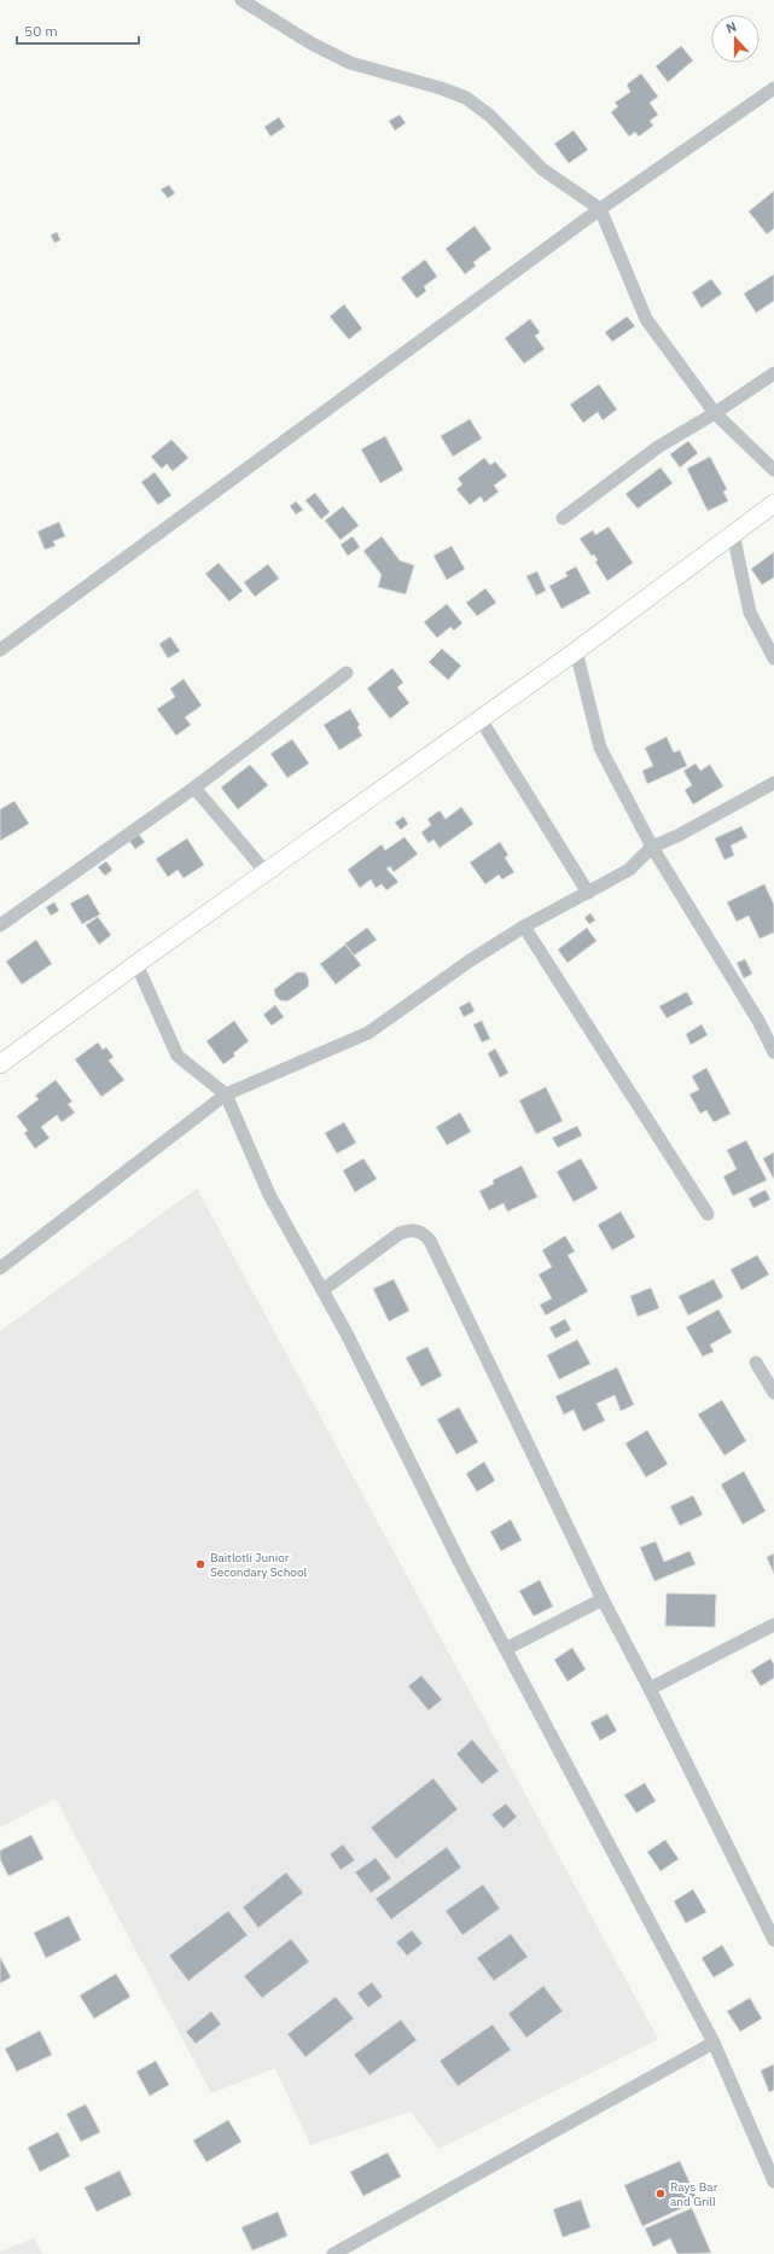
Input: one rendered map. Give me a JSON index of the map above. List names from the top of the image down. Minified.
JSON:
{"places":["Baitlotli Junior Secondary School","Rays Bar and Grill"],"scale_bar":"50 m","north":"top"}
